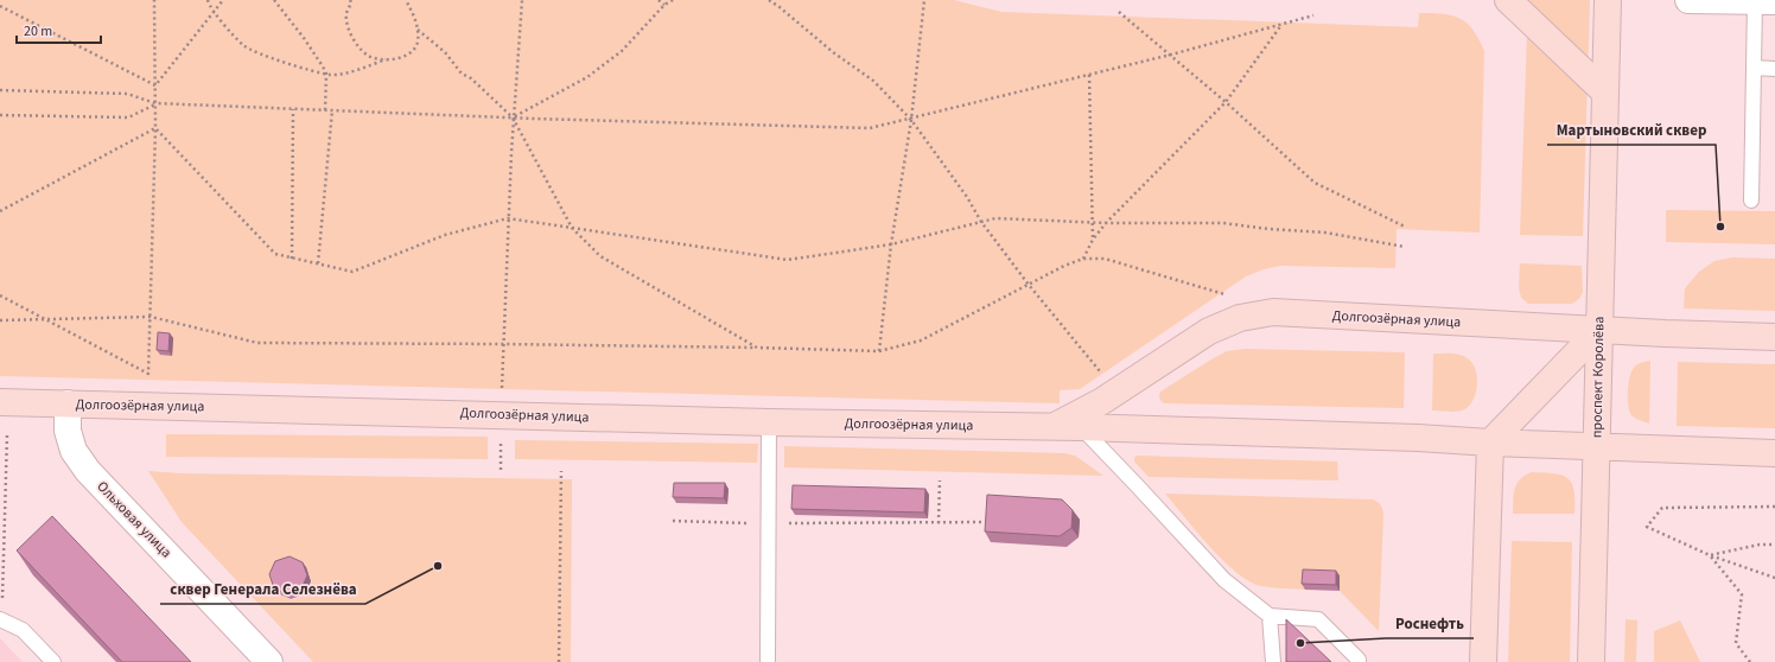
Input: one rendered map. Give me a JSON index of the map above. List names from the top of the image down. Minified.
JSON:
{"streets":{"main road":["Долгоозёрная улица","проспект Королёва"],"street":["Ольховая улица"]},"crossings":[["Долгоозёрная улица","проспект Королёва"],["Долгоозёрная улица","Ольховая улица"]],"places":["Мартыновский сквер","сквер Генерала Селезнёва","Роснефть"],"scale_bar":"20 m"}
